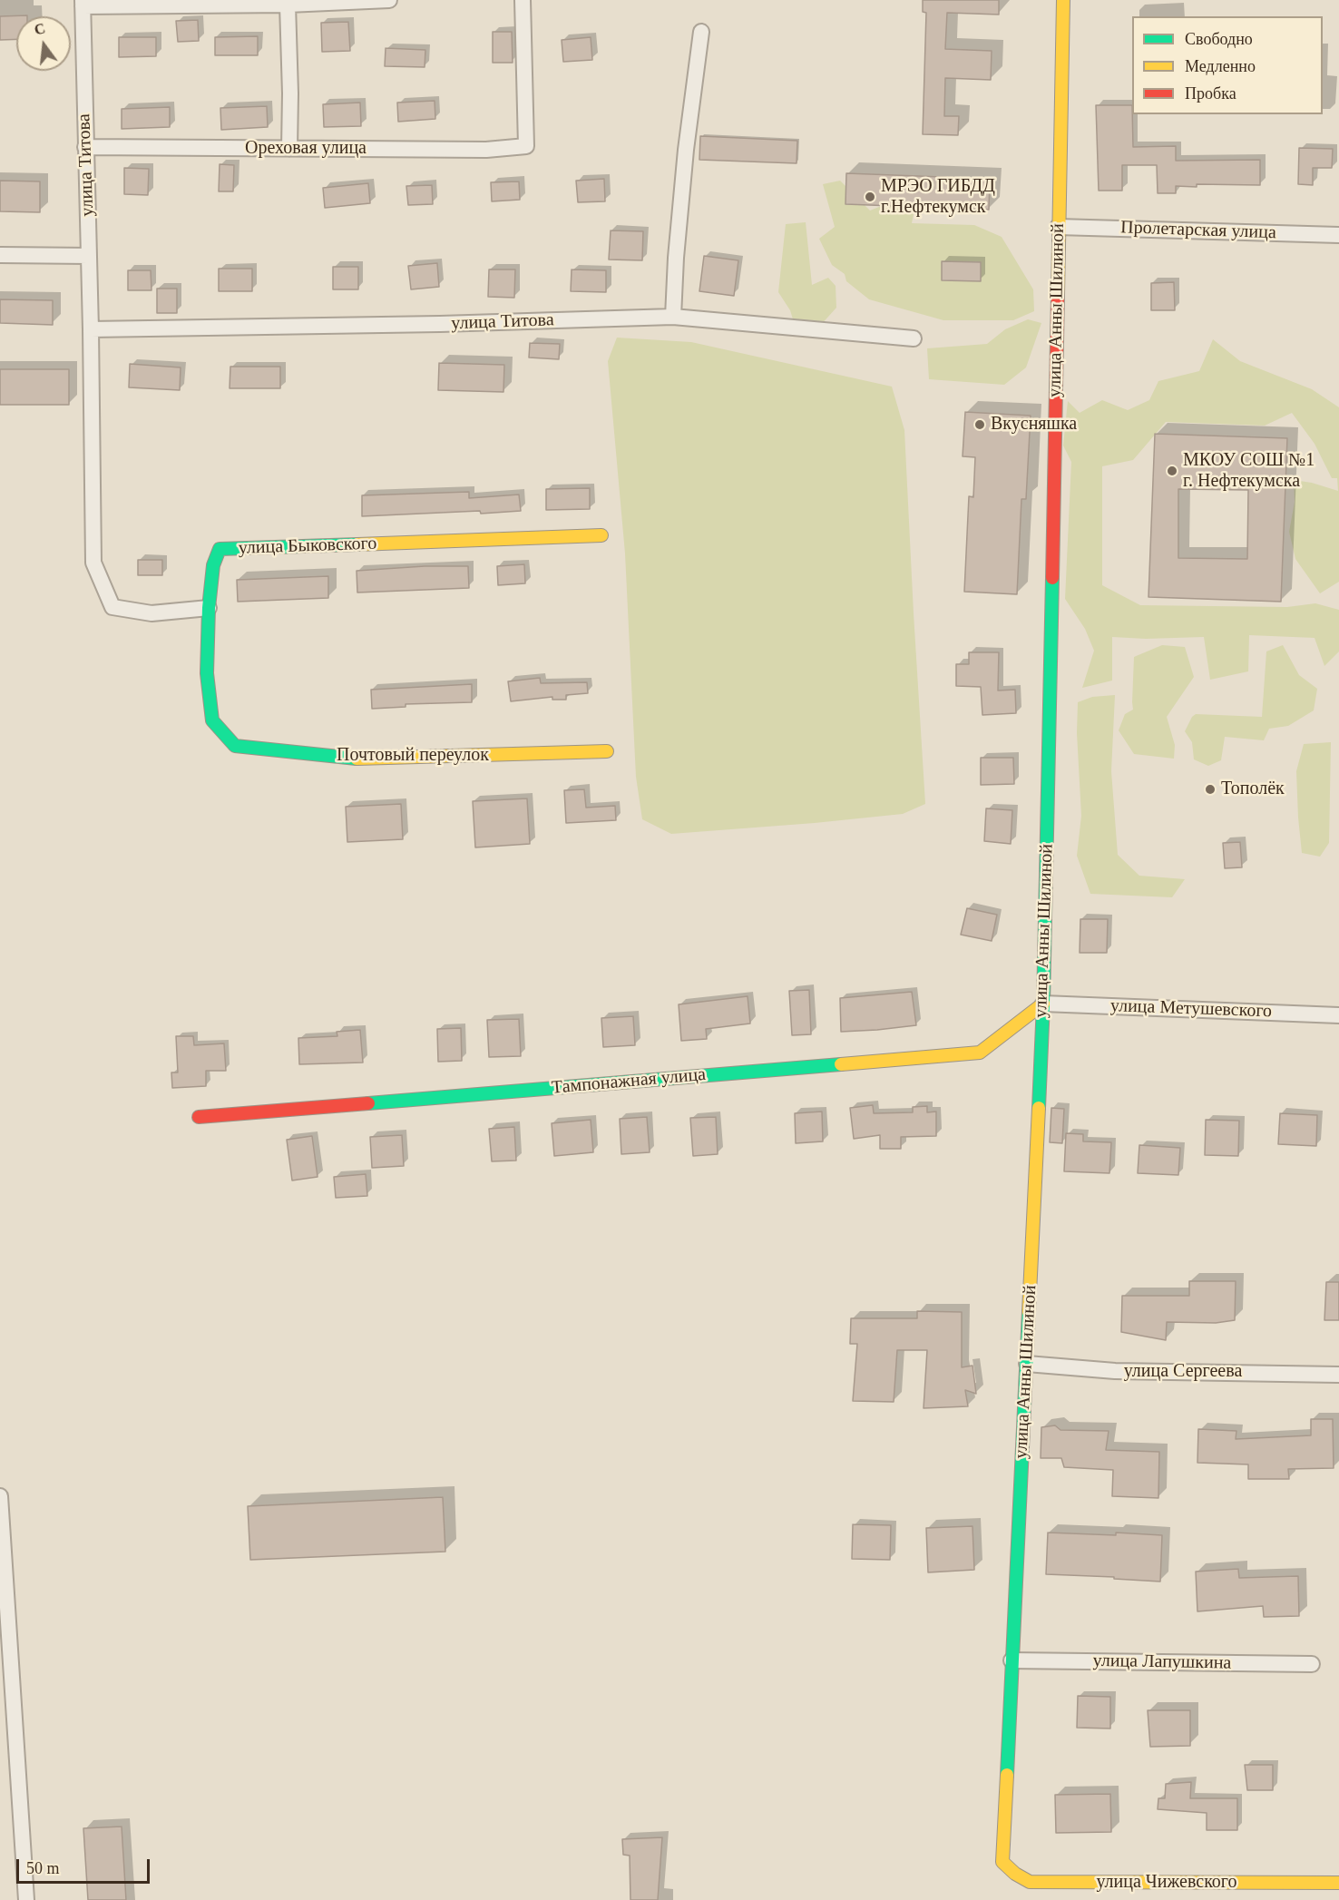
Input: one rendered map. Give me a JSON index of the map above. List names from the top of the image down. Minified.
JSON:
{"streets":{"street":["Ореховая улица","улица Титова","Пролетарская улица","улица Анны Шилиной","улица Быковского","Почтовый переулок","улица Метушевского","Тампонажная улица","улица Сергеева","улица Лапушкина","улица Чижевского"]},"crossings":[["Ореховая улица","улица Титова"],["улица Титова","улица Быковского"],["улица Титова","Почтовый переулок"],["Пролетарская улица","улица Анны Шилиной"],["улица Анны Шилиной","улица Метушевского"],["улица Анны Шилиной","Тампонажная улица"],["улица Анны Шилиной","улица Сергеева"],["улица Анны Шилиной","улица Лапушкина"],["улица Анны Шилиной","улица Чижевского"],["улица Быковского","Почтовый переулок"],["улица Метушевского","Тампонажная улица"]],"places":["МРЭО ГИБДД г.Нефтекумск","Вкусняшка","МКОУ СОШ №1 г. Нефтекумска","Тополёк"],"legend":["Свободно","Медленно","Пробка"],"scale_bar":"50 m","north":"top"}
